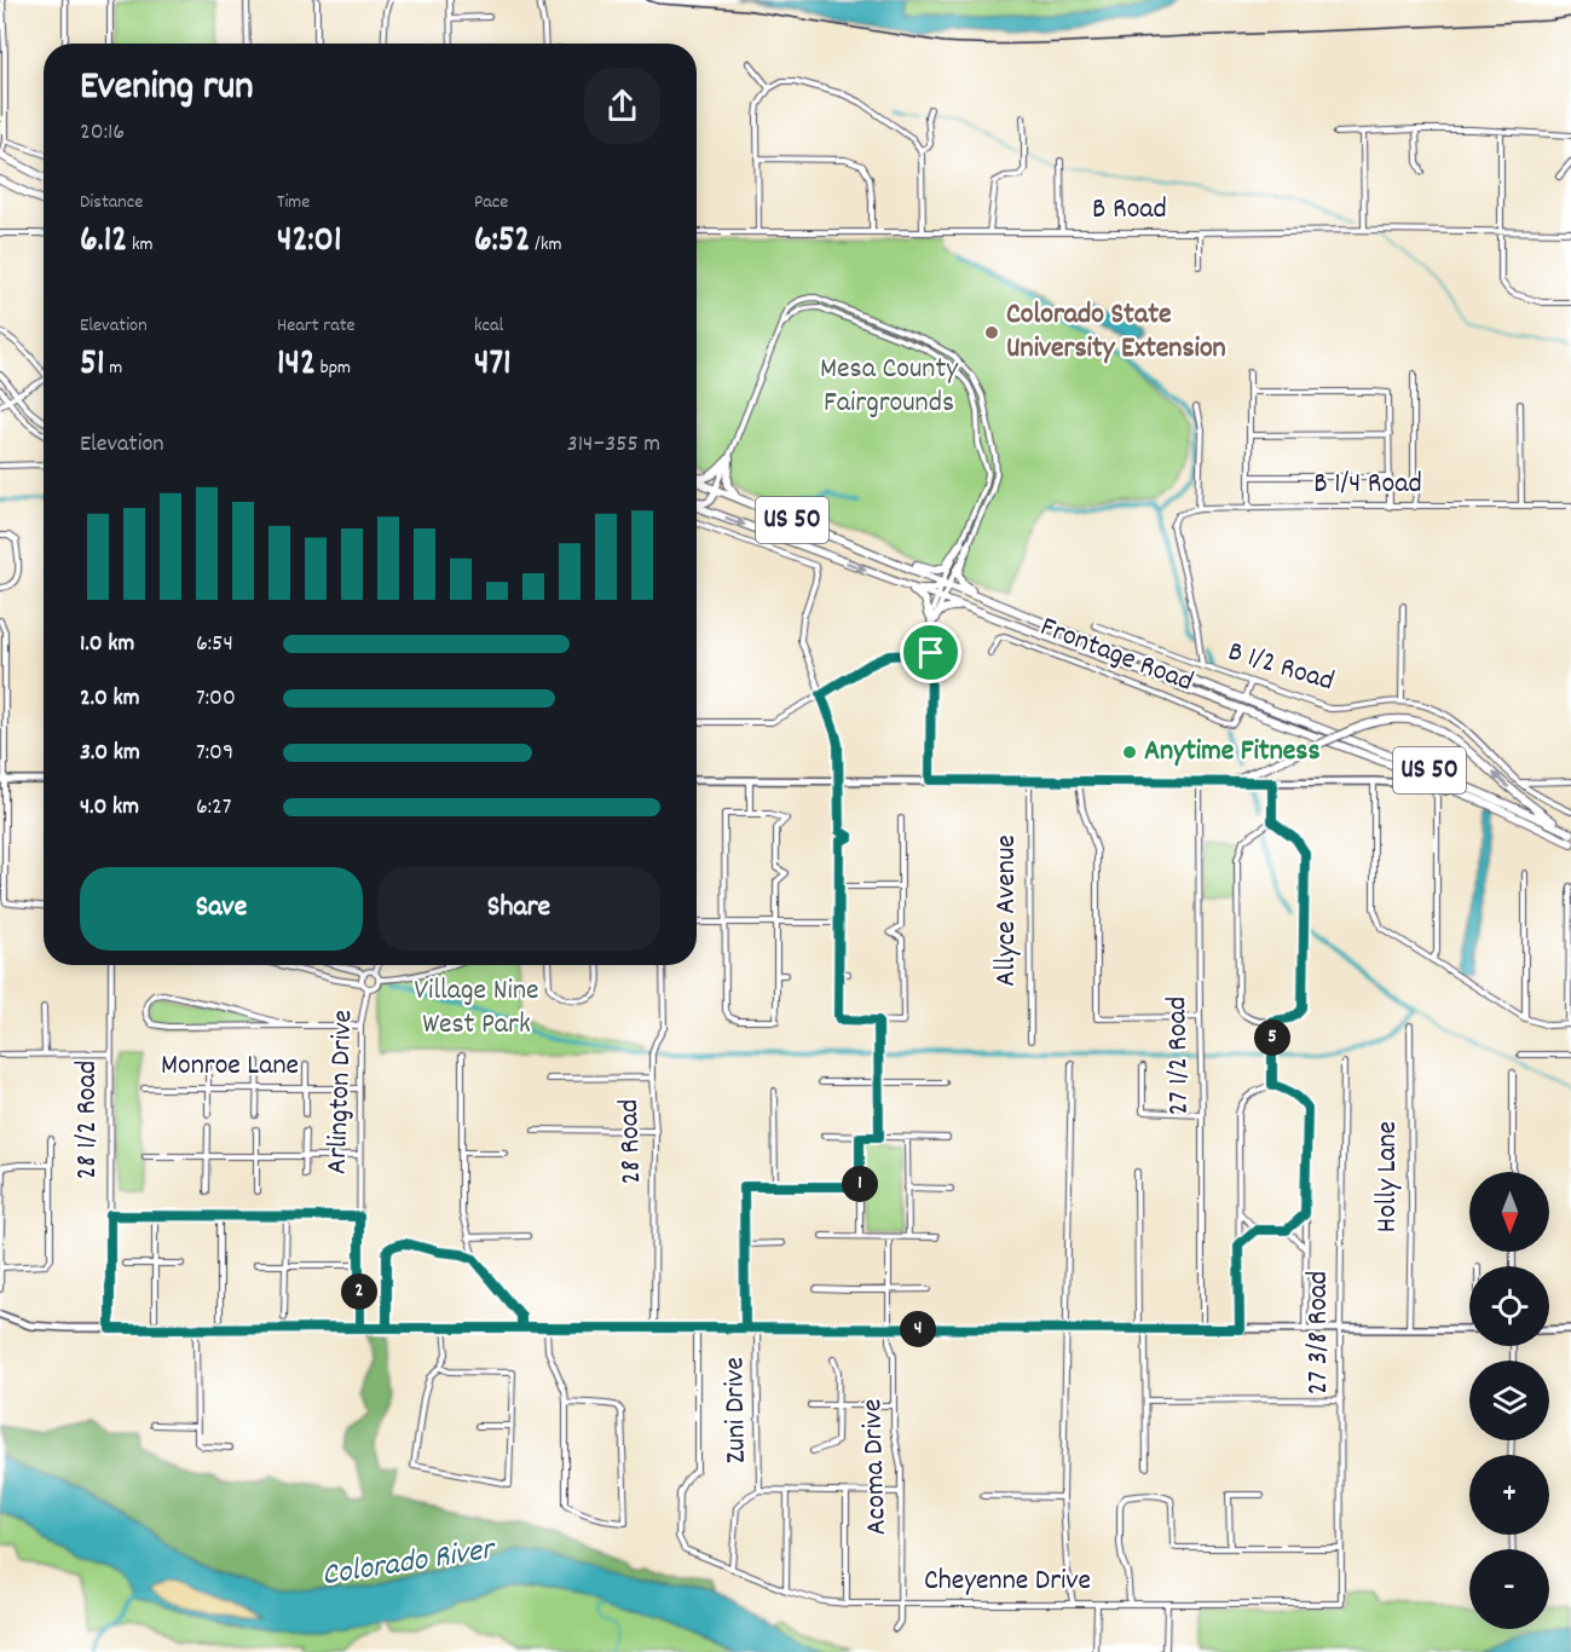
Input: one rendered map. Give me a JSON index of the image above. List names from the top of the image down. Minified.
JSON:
{"streets":{"highway":["US 50"],"street":["B Road","B 1/4 Road","Frontage Road","B 1/2 Road","Allyce Avenue","27 1/2 Road","Monroe Lane","Arlington Drive","28 1/2 Road","28 Road","Holly Lane","27 3/8 Road","Zuni Drive","Acoma Drive","Cheyenne Drive"]},"crossings":[["US 50","Frontage Road"],["Monroe Lane","Arlington Drive"],["27 3/8 Road","Cheyenne Drive"],["Zuni Drive","Cheyenne Drive"],["Acoma Drive","Cheyenne Drive"]],"water":["Colorado River"],"parks":["Mesa County Fairgrounds","Village Nine West Park"],"places":["Colorado State University Extension","Anytime Fitness"],"north":"bottom","page":{"heading":["Evening run","20:16"],"stats":[["Distance","6.12 km"],["Time","42:01"],["Pace","6:52 /km"],["Elevation","51 m"],["Heart rate","142 bpm"],["kcal","471"]],"chart":["Elevation","314–355 m"],"list":[{"name":"1.0 km","note":"6:54"},{"name":"2.0 km","note":"7:00"},{"name":"3.0 km","note":"7:09"},{"name":"4.0 km","note":"6:27"}],"buttons":["Save","Share"],"pins":["5","1","2","4"],"map_buttons":["+","−"]}}
